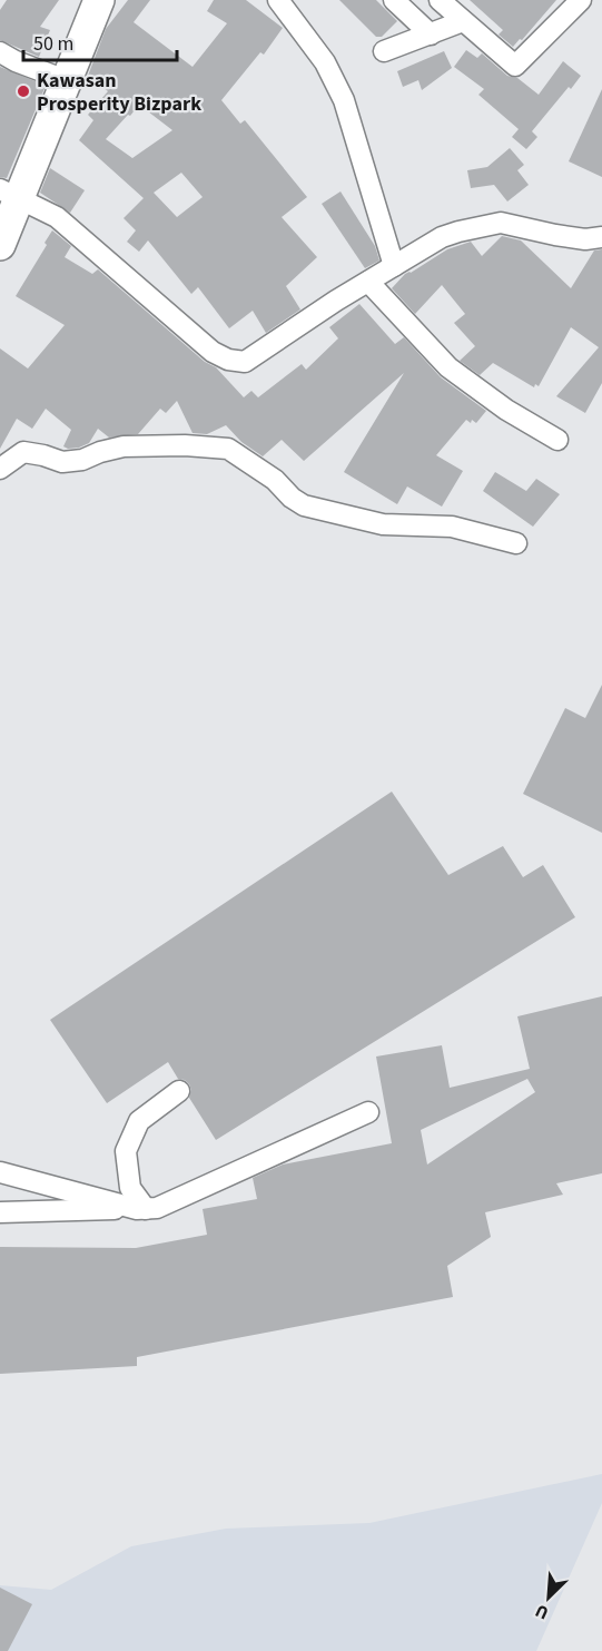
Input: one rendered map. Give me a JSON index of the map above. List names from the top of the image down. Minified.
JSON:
{"places":["Kawasan Prosperity Bizpark"],"scale_bar":"50 m","north":"bottom left"}
